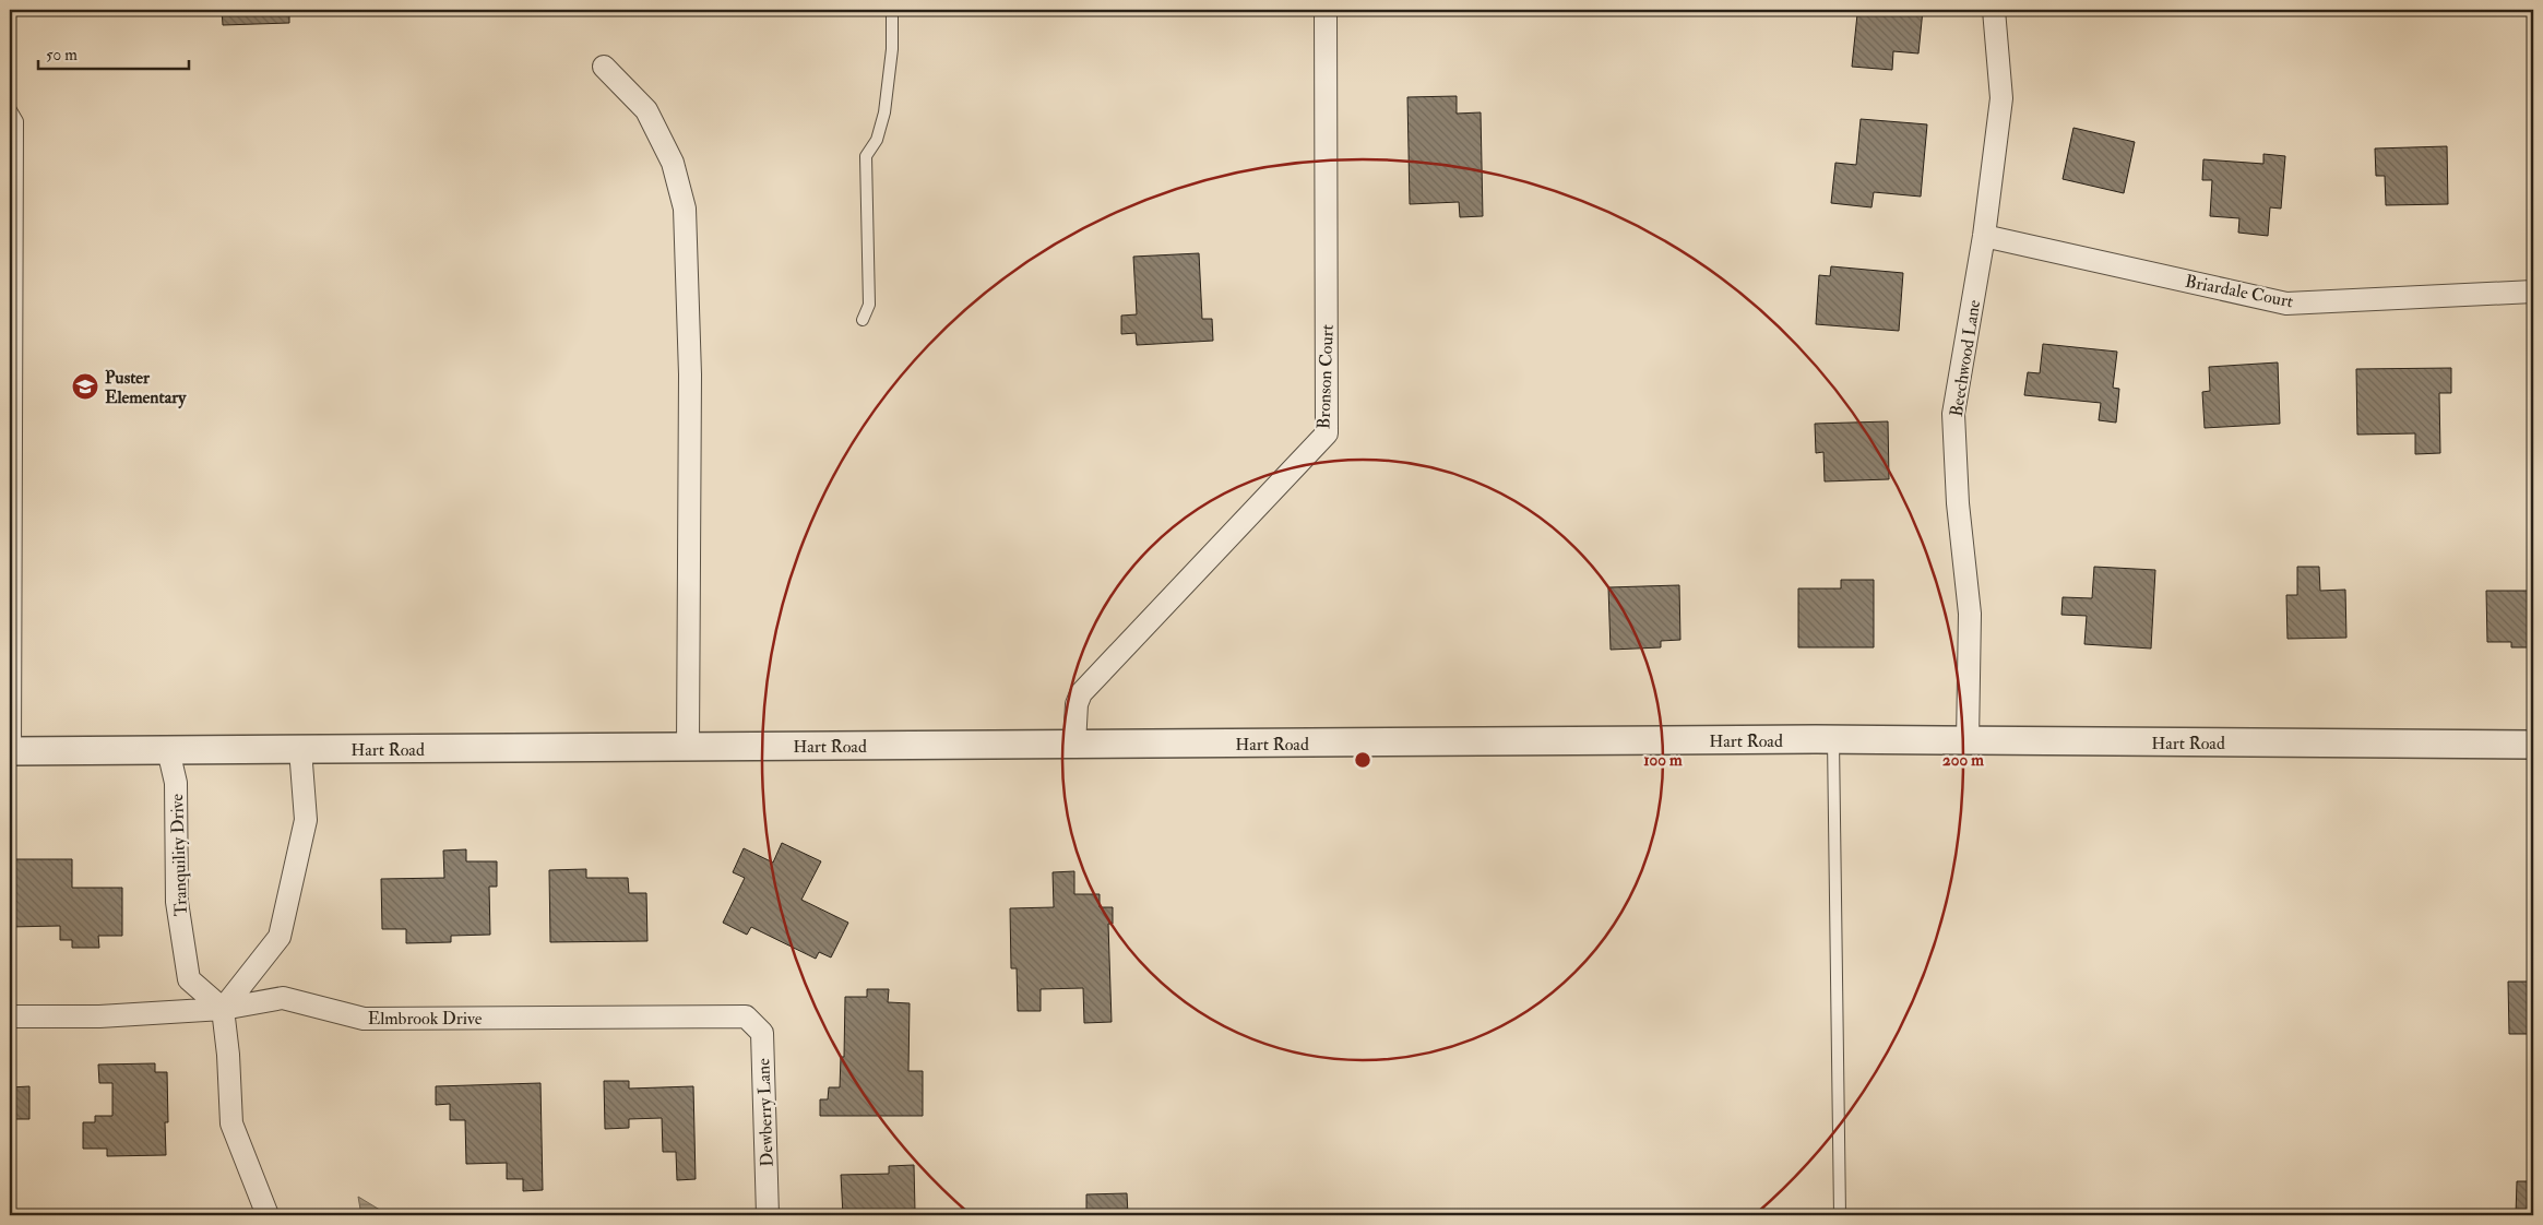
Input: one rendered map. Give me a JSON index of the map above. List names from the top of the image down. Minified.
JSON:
{"streets":{"street":["Briardale Court","Beechwood Lane","Bronson Court","Hart Road","Tranquility Drive","Elmbrook Drive","Dewberry Lane"]},"crossings":[["Briardale Court","Beechwood Lane"],["Beechwood Lane","Hart Road"],["Bronson Court","Hart Road"],["Hart Road","Tranquility Drive"],["Tranquility Drive","Elmbrook Drive"],["Elmbrook Drive","Dewberry Lane"]],"places":{"school or university":["Puster Elementary"]},"scale_bar":"50 m","rings":["100 m","200 m"]}
